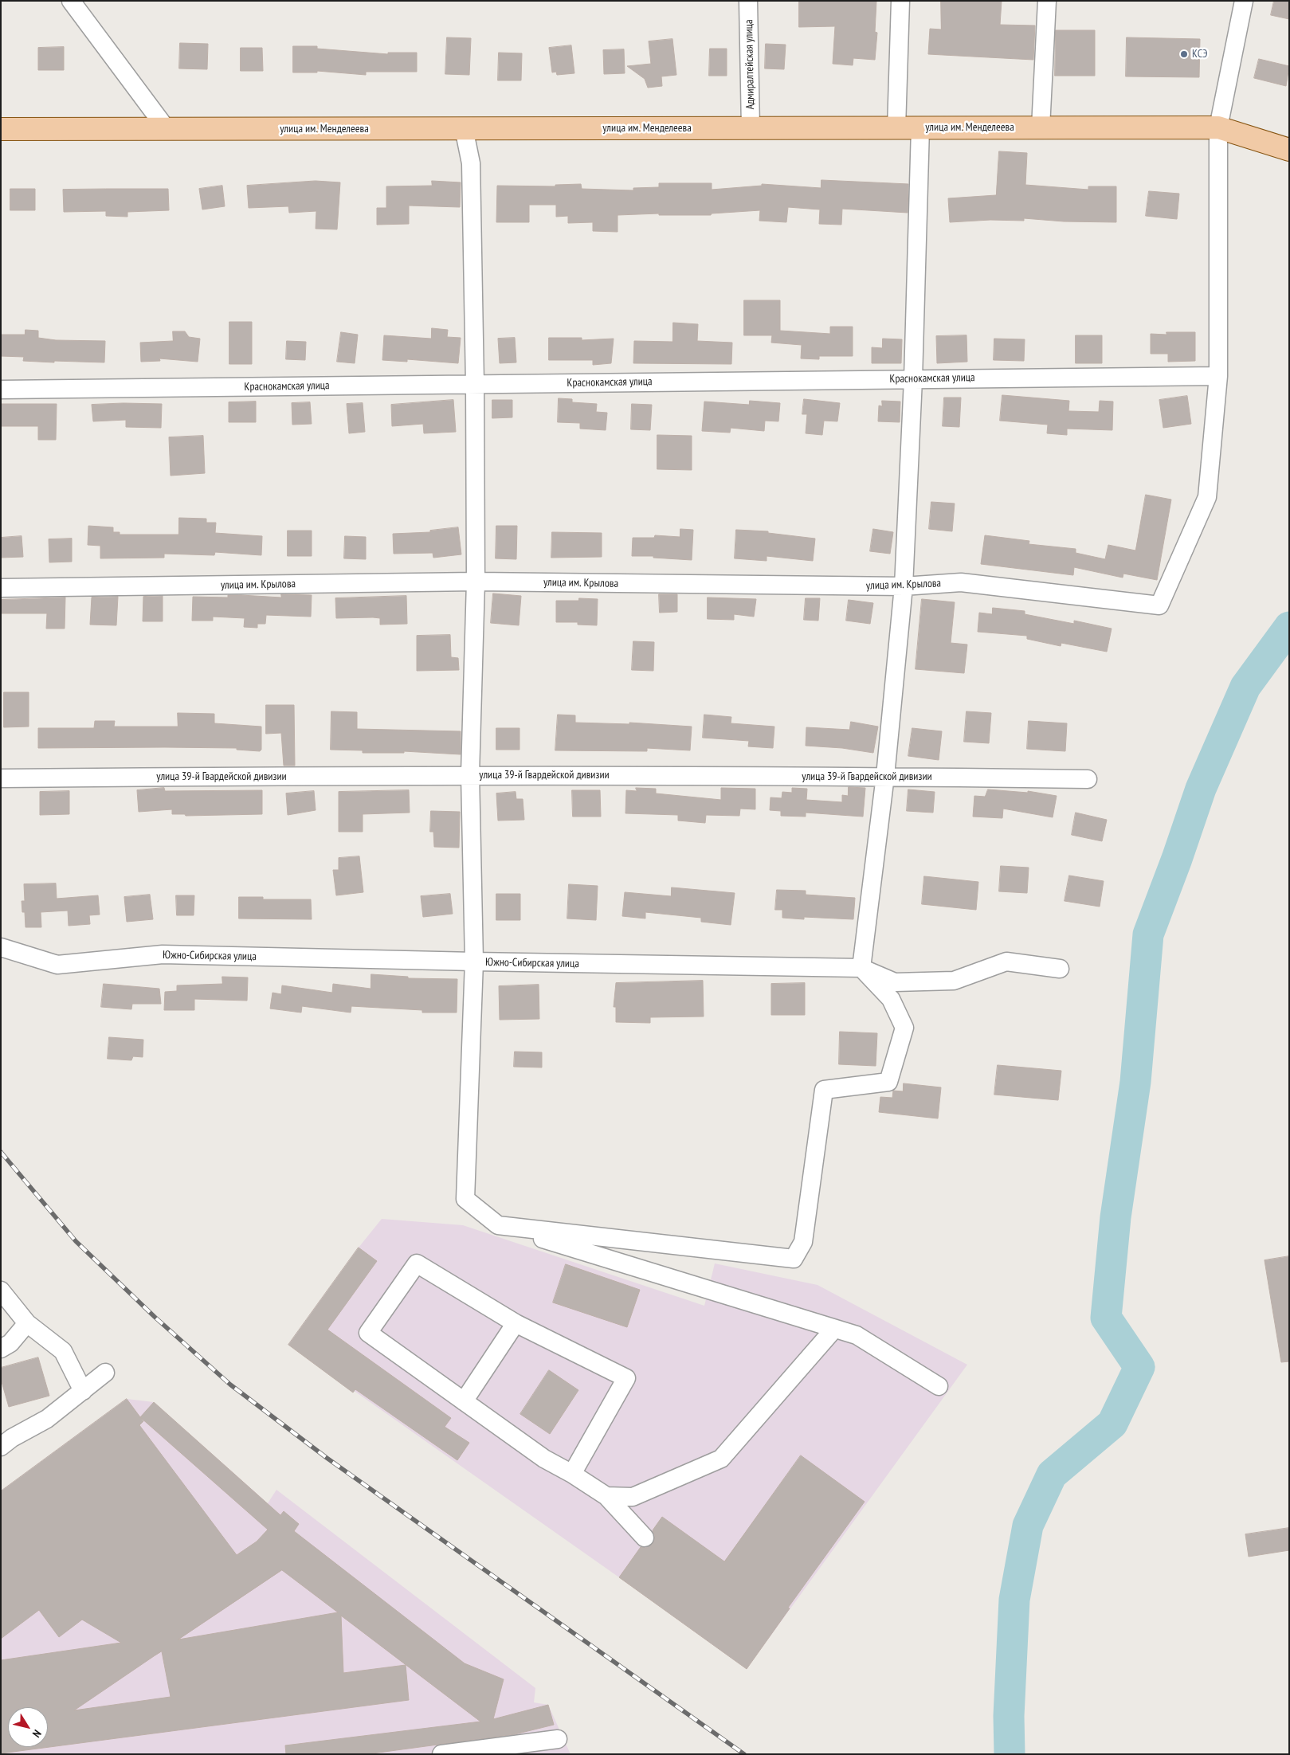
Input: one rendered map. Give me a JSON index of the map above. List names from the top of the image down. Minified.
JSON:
{"streets":{"main road":["улица им. Менделеева"],"street":["Адмиралтейская улица","Краснокамская улица","улица им. Крылова","улица 39-й Гвардейской дивизии","Южно-Сибирская улица"]},"crossings":[["Адмиралтейская улица","улица им. Менделеева"],["Краснокамская улица","улица им. Крылова"]],"places":["КСЭ"],"north":"bottom right"}
